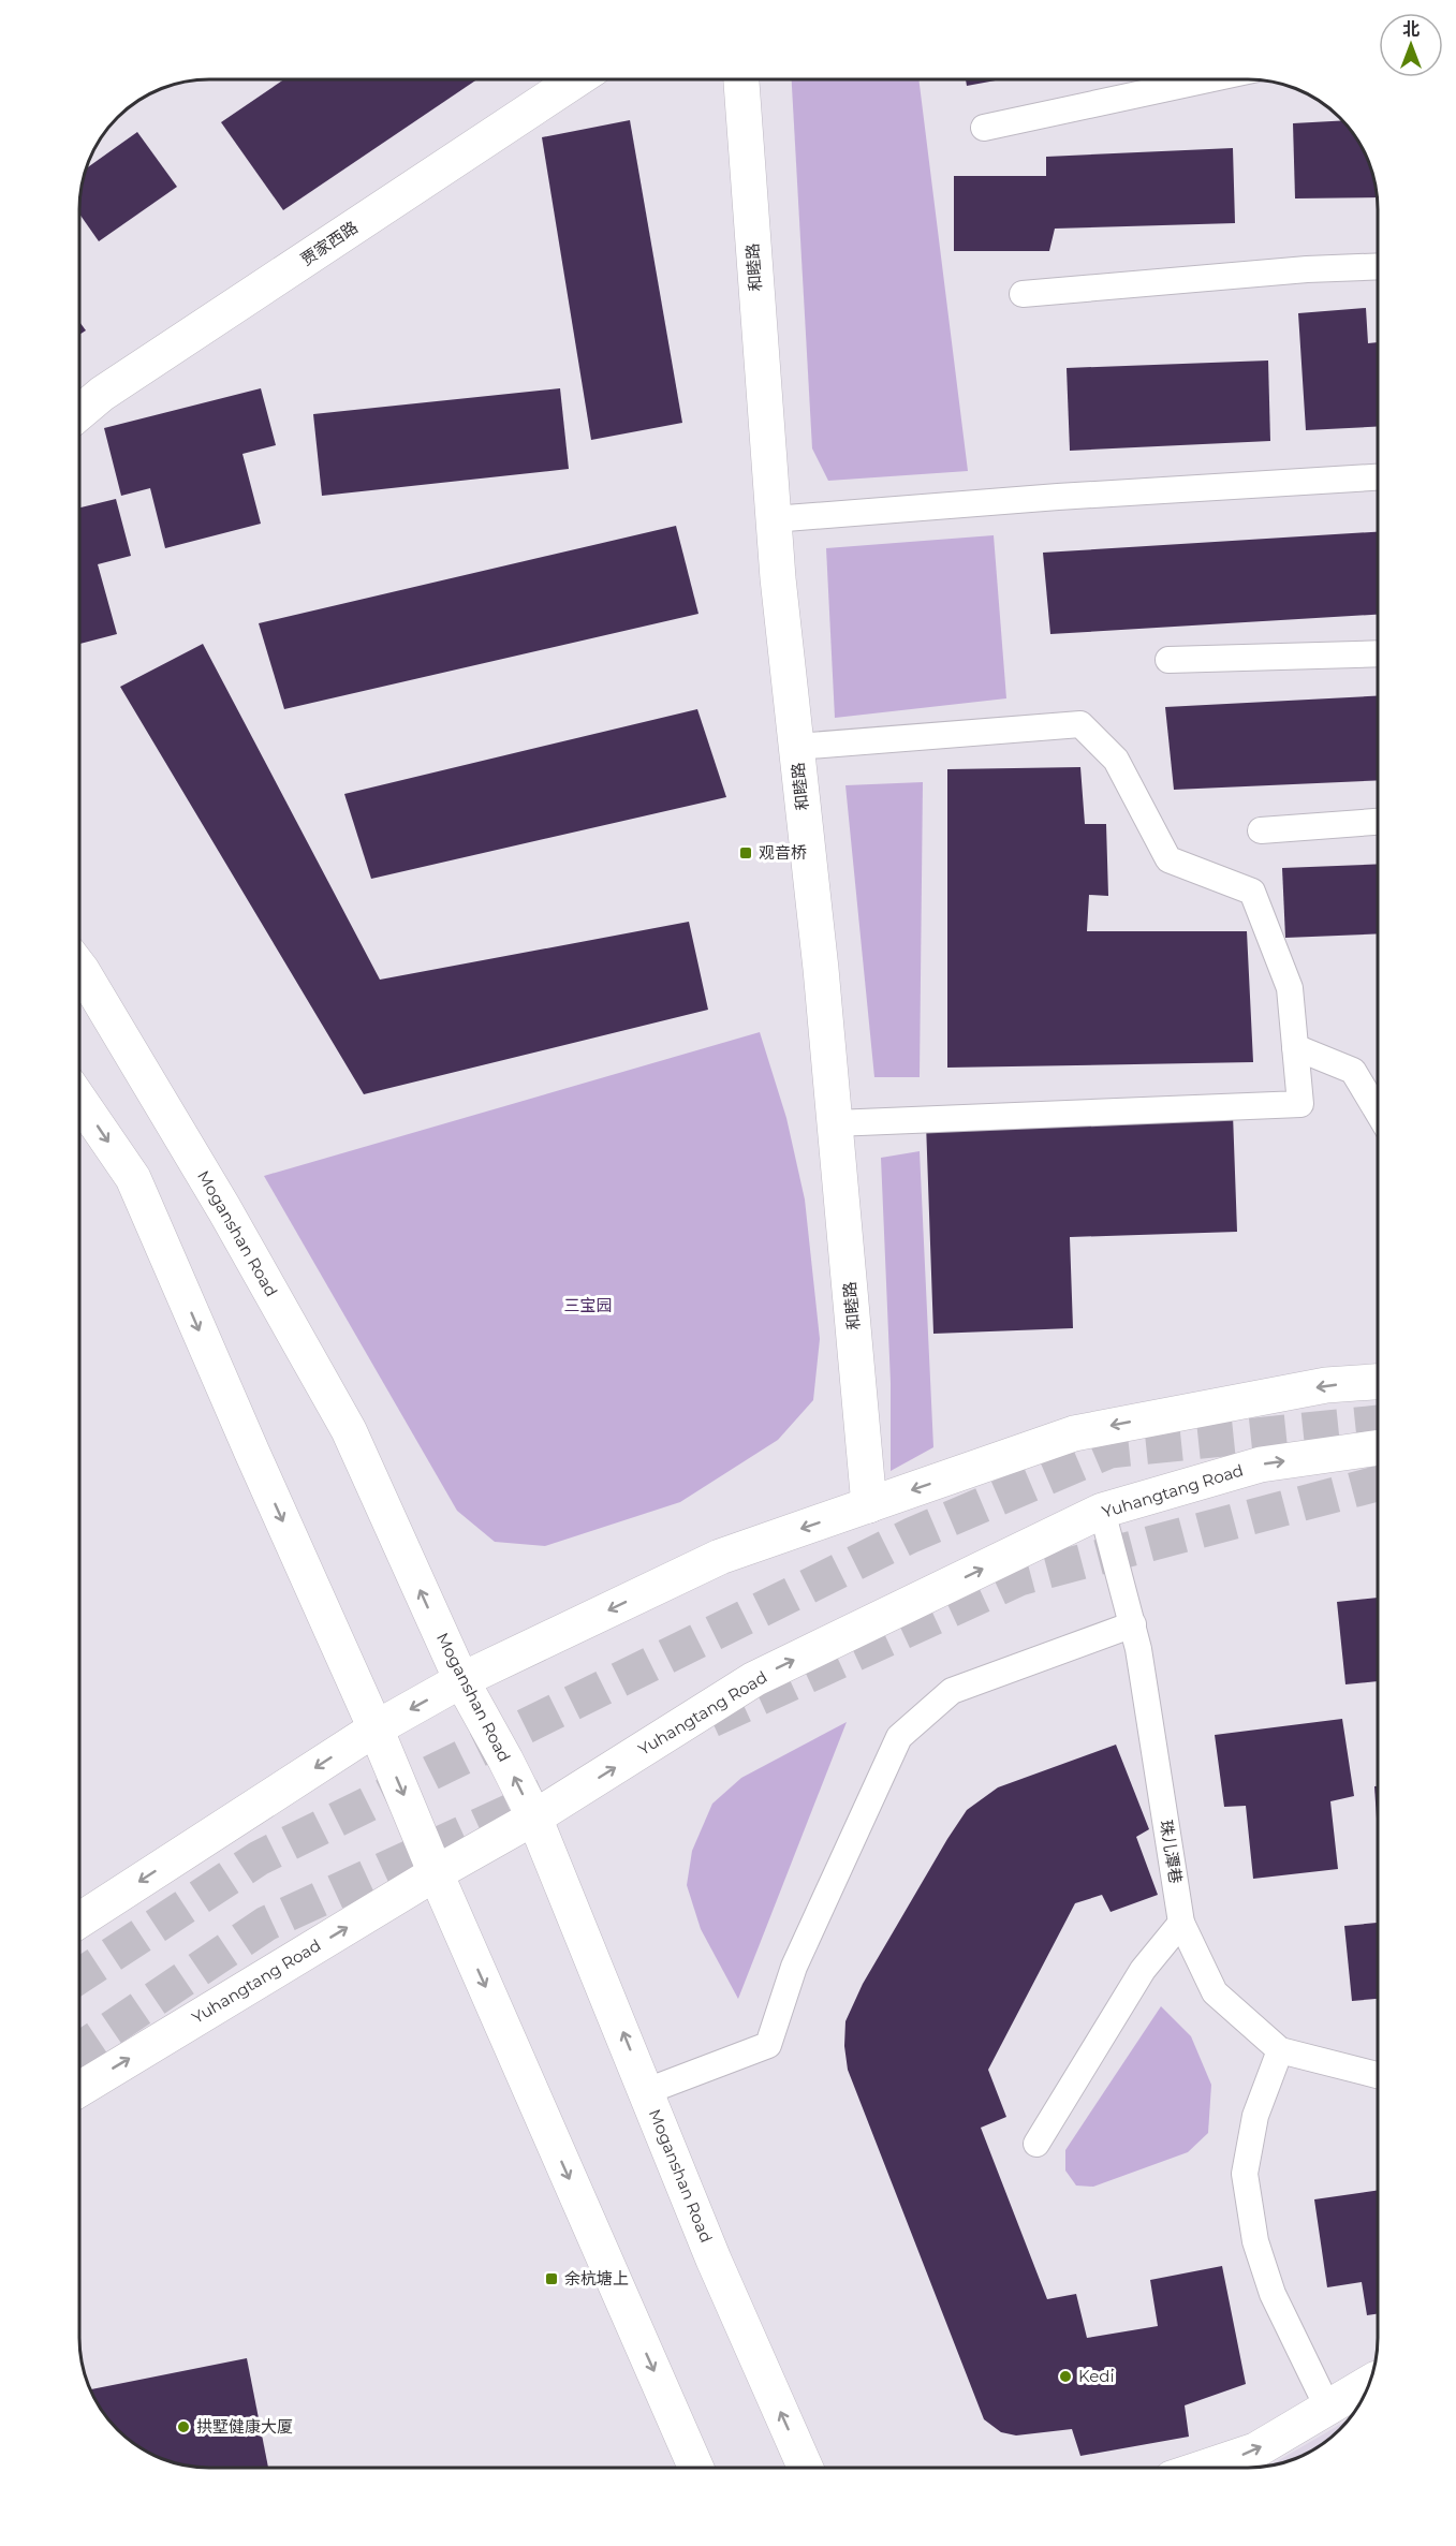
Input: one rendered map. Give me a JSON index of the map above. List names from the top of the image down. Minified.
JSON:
{"streets":{"main road":["贾家西路","和睦路","Moganshan Road","Yuhangtang Road"],"lane":["珠儿潭巷"]},"crossings":[["Moganshan Road","Yuhangtang Road"],["Yuhangtang Road","珠儿潭巷"]],"parks":["三宝园"],"places":{"transit":["观音桥","余杭塘上"],"other":["Kedi","拱墅健康大厦"]},"north":"top"}
